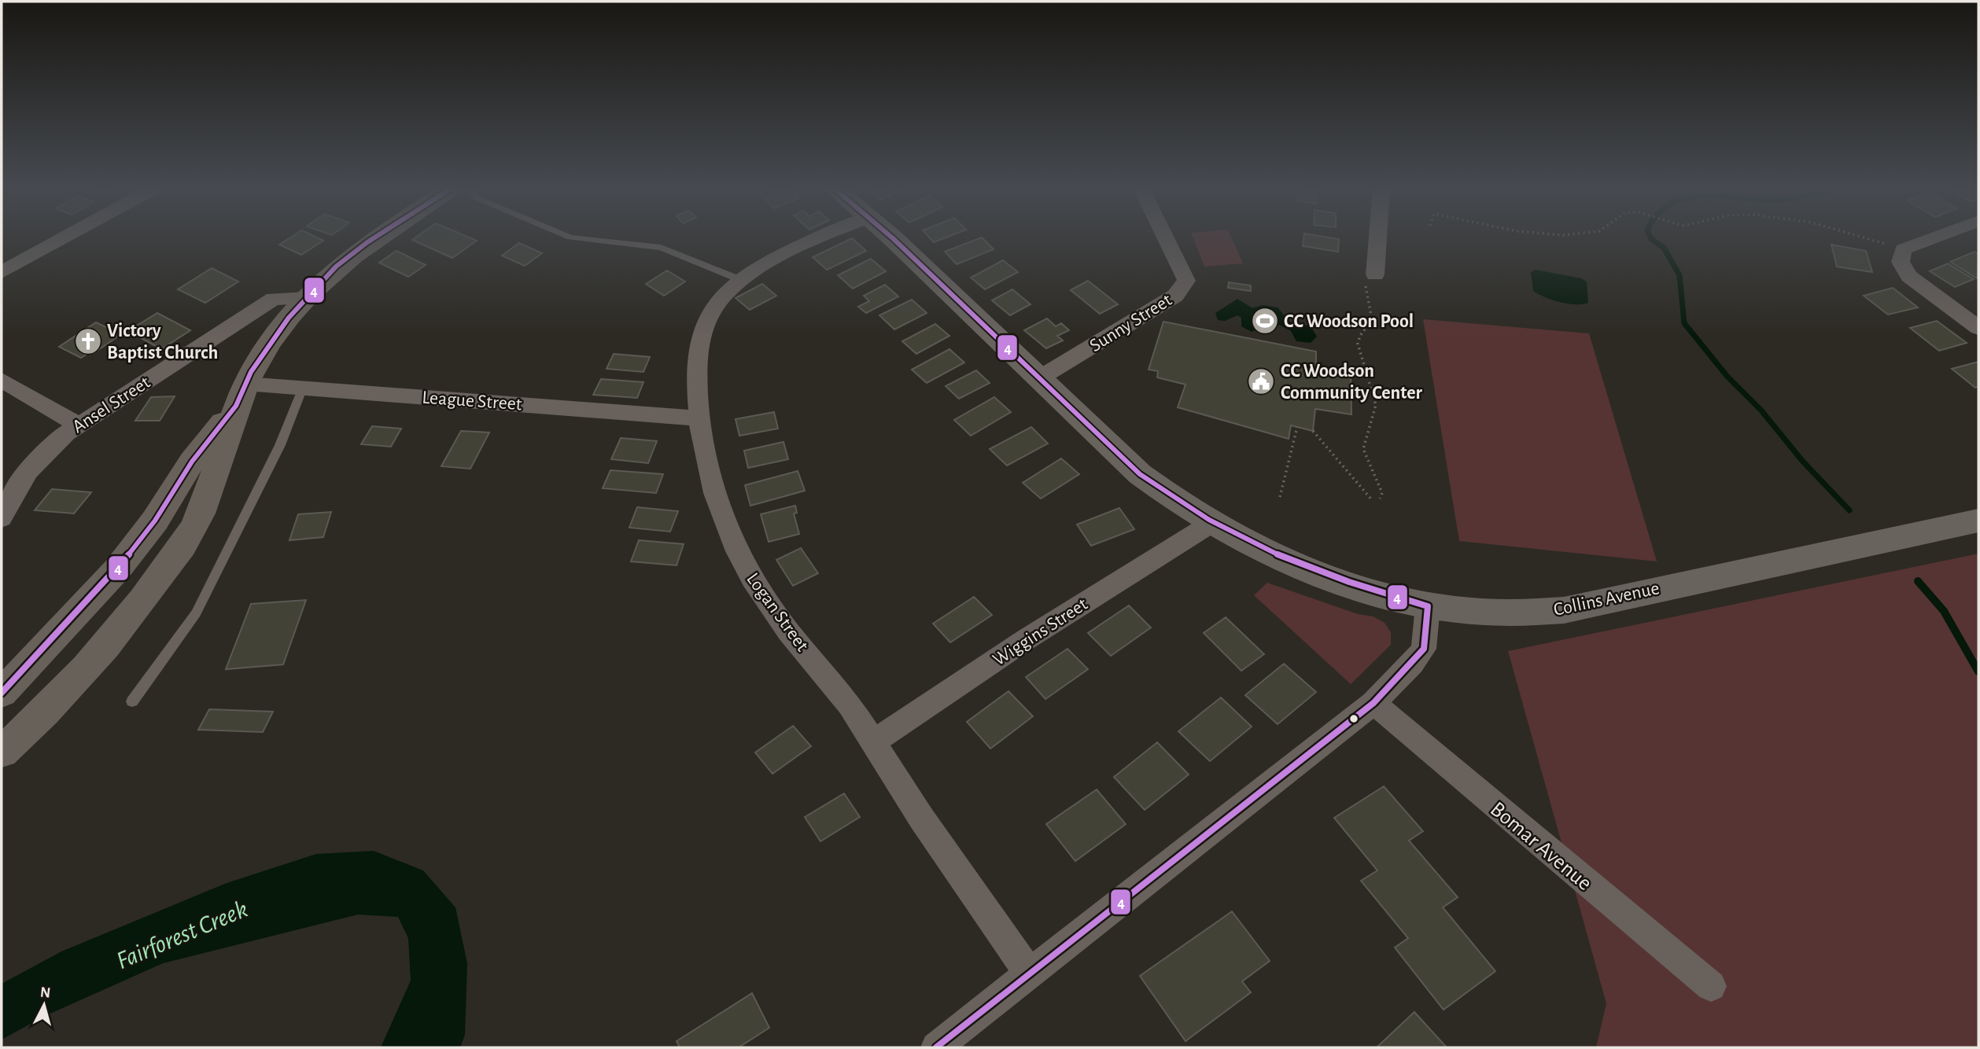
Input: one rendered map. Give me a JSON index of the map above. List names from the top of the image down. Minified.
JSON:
{"streets":{"street":["Sunny Street","League Street","Ansel Street","Collins Avenue","Logan Street","Wiggins Street","Bomar Avenue"]},"crossings":[["League Street","Logan Street"],["Collins Avenue","Wiggins Street"],["Logan Street","Wiggins Street"]],"water":["Fairforest Creek"],"places":{"sports":["CC Woodson Pool"],"church":["Victory Baptist Church"],"public building":["CC Woodson Community Center"]},"lines":["transit line 4"],"north":"top"}
